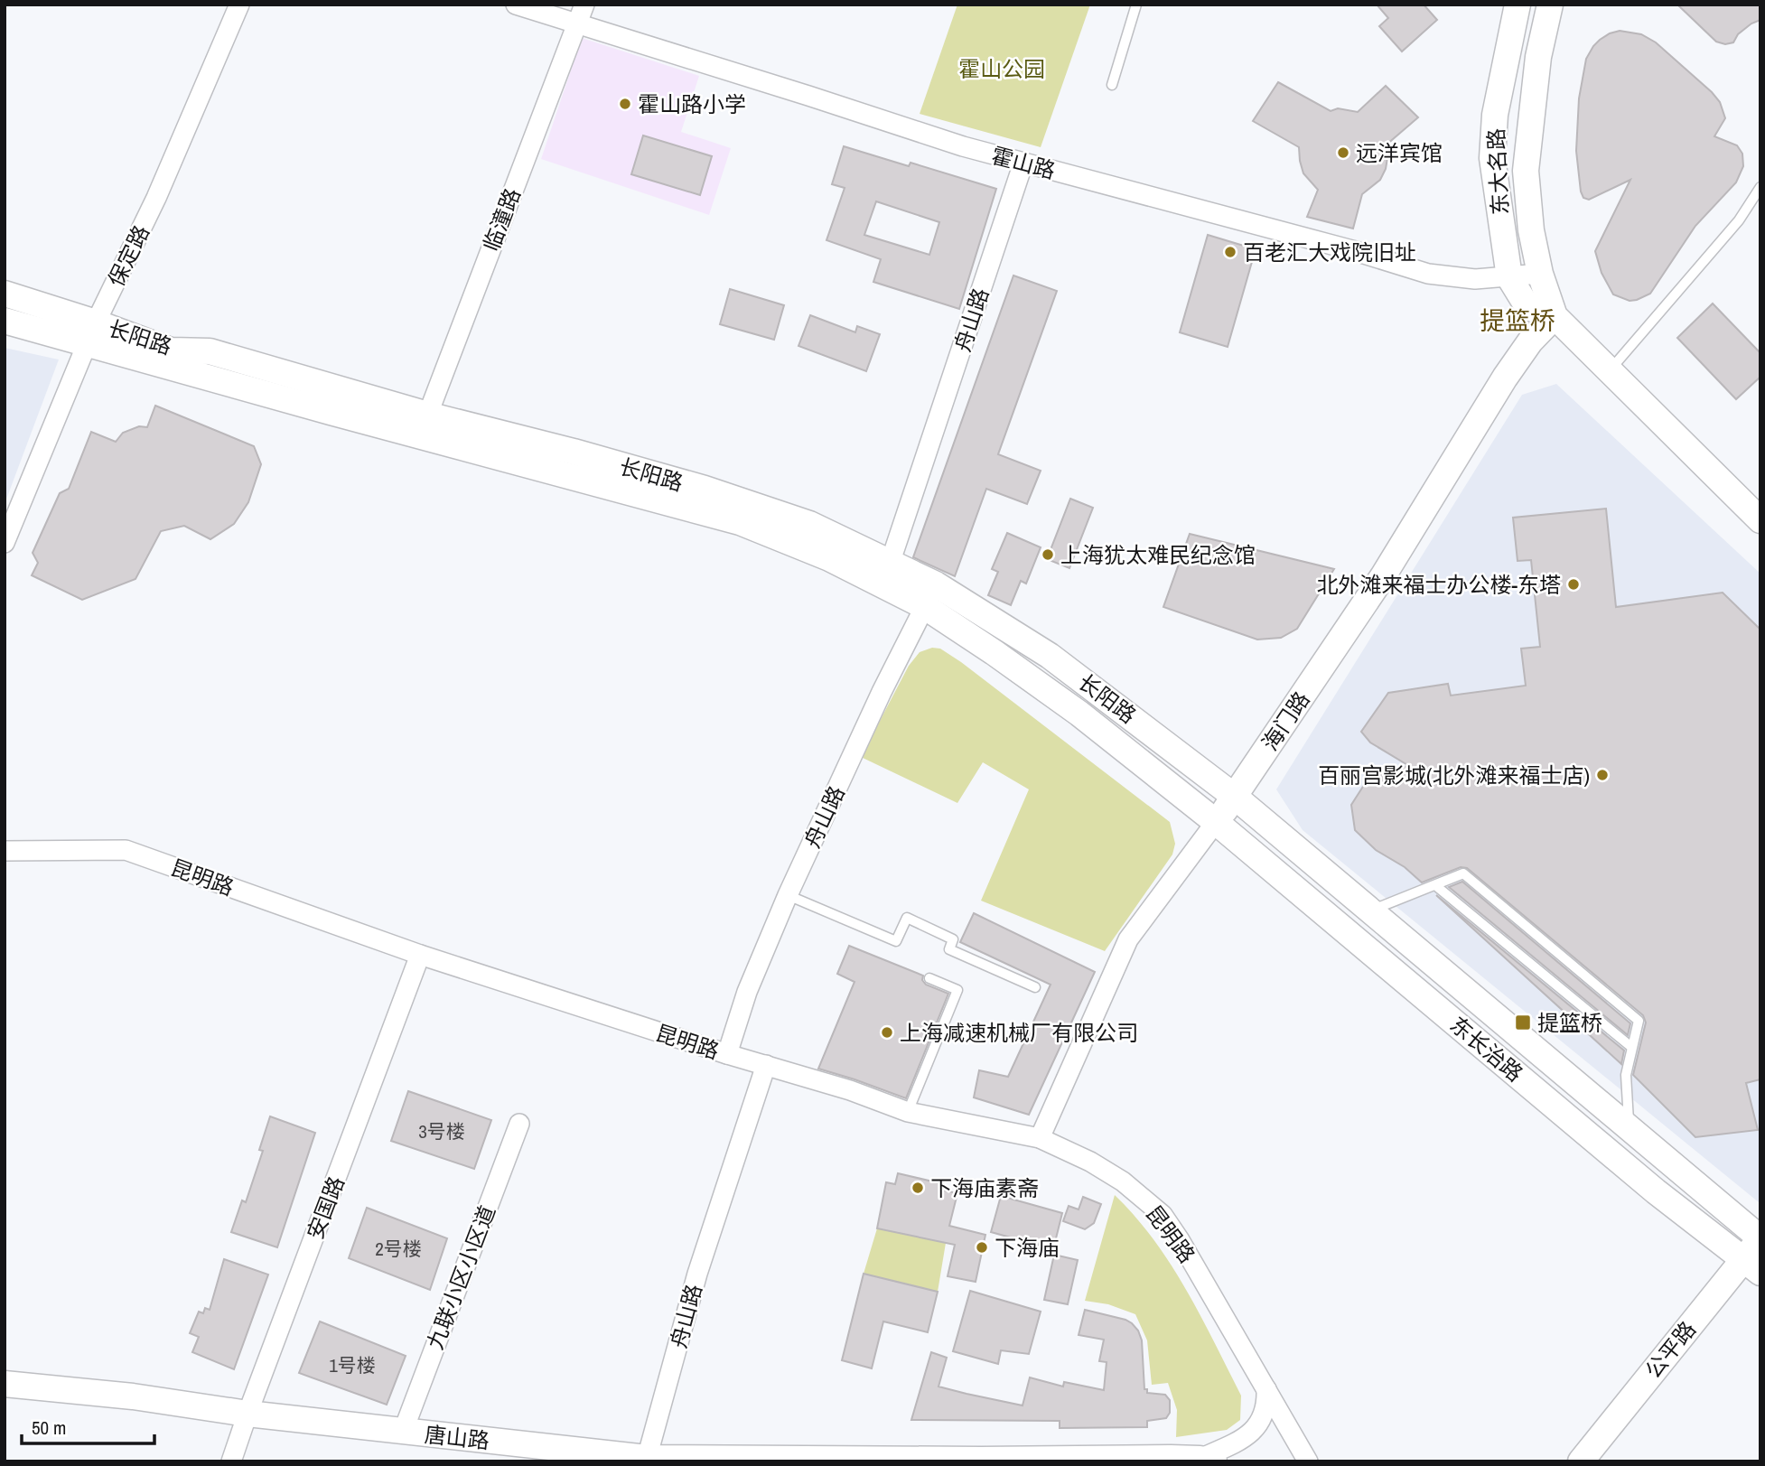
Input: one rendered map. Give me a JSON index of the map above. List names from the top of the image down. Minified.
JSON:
{"streets":{"main road":["东大名路","长阳路","海门路","东长治路","公平路","唐山路"],"street":["霍山路","临潼路","保定路","舟山路","昆明路","安国路","九联小区小区道"]},"crossings":[["霍山路","东大名路"],["霍山路","临潼路"],["霍山路","舟山路"],["东大名路","海门路"],["临潼路","长阳路"],["保定路","长阳路"],["舟山路","长阳路"],["舟山路","昆明路"],["舟山路","唐山路"],["长阳路","海门路"],["长阳路","东长治路"],["海门路","昆明路"],["海门路","东长治路"],["昆明路","安国路"],["东长治路","公平路"],["安国路","唐山路"],["九联小区小区道","唐山路"]],"districts":["提篮桥"],"parks":["霍山公园"],"places":{"other":["霍山路小学","远洋宾馆","百老汇大戏院旧址","上海犹太难民纪念馆","北外滩来福士办公楼-东塔","百丽宫影城(北外滩来福士店)","上海减速机械厂有限公司","下海庙素斋","下海庙"],"transit":["提篮桥"]},"house_numbers":["3号楼","2号楼","1号楼"],"scale_bar":"50 m"}
